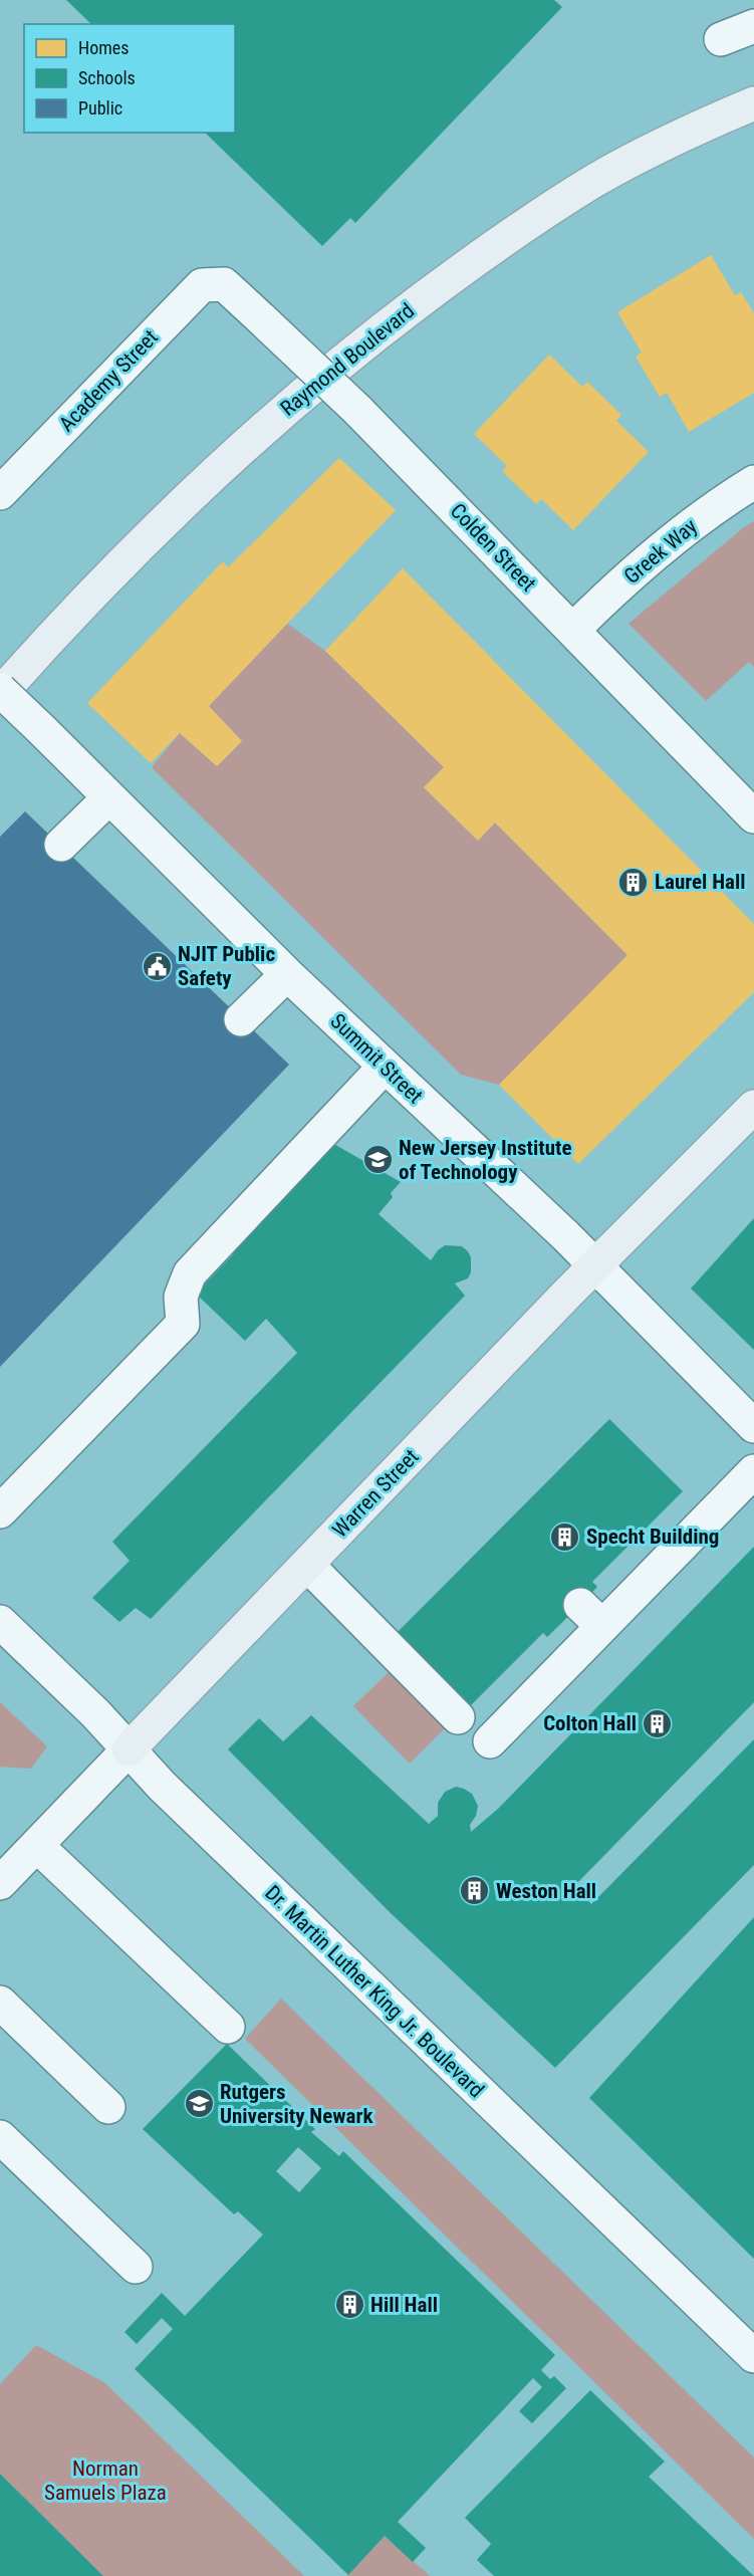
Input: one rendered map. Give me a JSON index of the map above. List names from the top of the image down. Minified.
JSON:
{"streets":{"main road":["Raymond Boulevard","Warren Street"],"street":["Academy Street","Colden Street","Greek Way","Summit Street","Dr. Martin Luther King Jr. Boulevard"]},"crossings":[["Raymond Boulevard","Summit Street"],["Academy Street","Colden Street"],["Colden Street","Greek Way"],["Summit Street","Warren Street"],["Warren Street","Dr. Martin Luther King Jr. Boulevard"]],"parks":["Norman Samuels Plaza"],"places":{"building":["Laurel Hall","Specht Building","Colton Hall","Weston Hall","Hill Hall"],"public building":["NJIT Public Safety"],"school or university":["New Jersey Institute of Technology","Rutgers University Newark"]},"legend":["Homes","Schools","Public"]}
